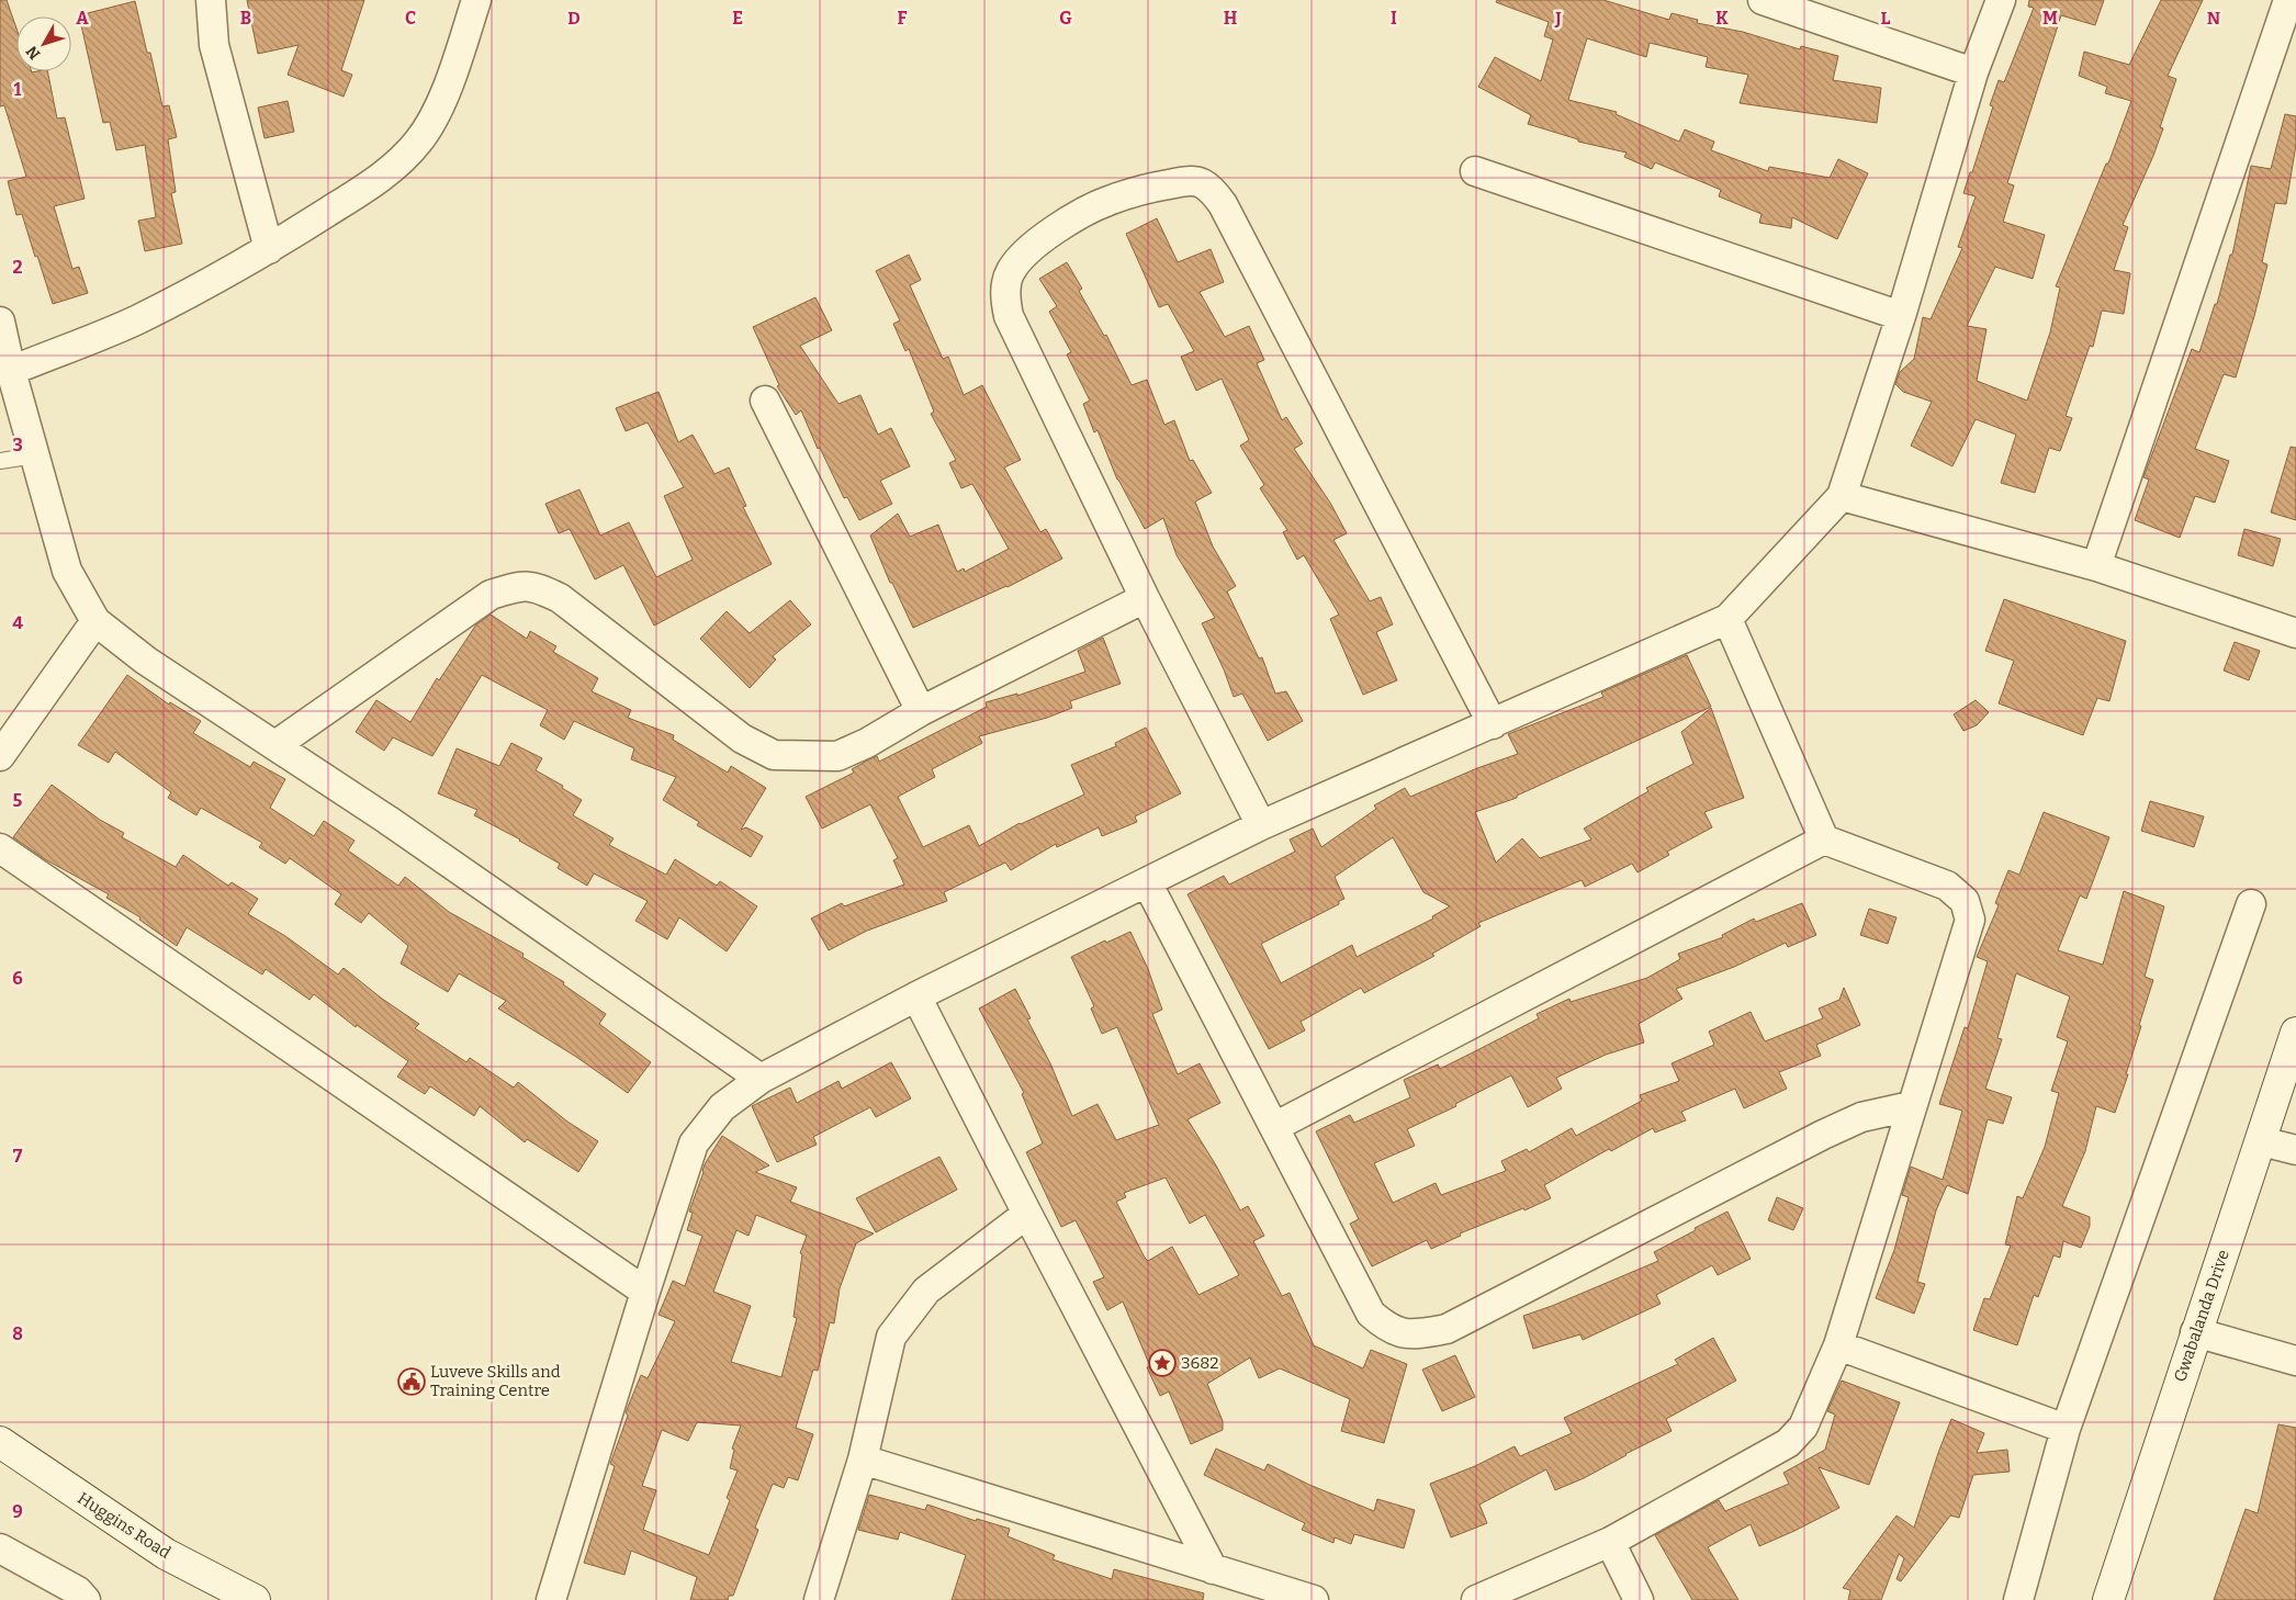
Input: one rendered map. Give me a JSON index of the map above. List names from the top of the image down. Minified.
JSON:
{"streets":{"street":["Gwabalanda Drive","Huggins Road"]},"places":{"place":["3682"],"public building":["Luveve Skills and Training Centre"]},"north":"bottom left","grid":{"columns":["A","B","C","D","E","F","G","H","I","J","K","L","M","N"],"rows":["1","2","3","4","5","6","7","8","9"]}}
